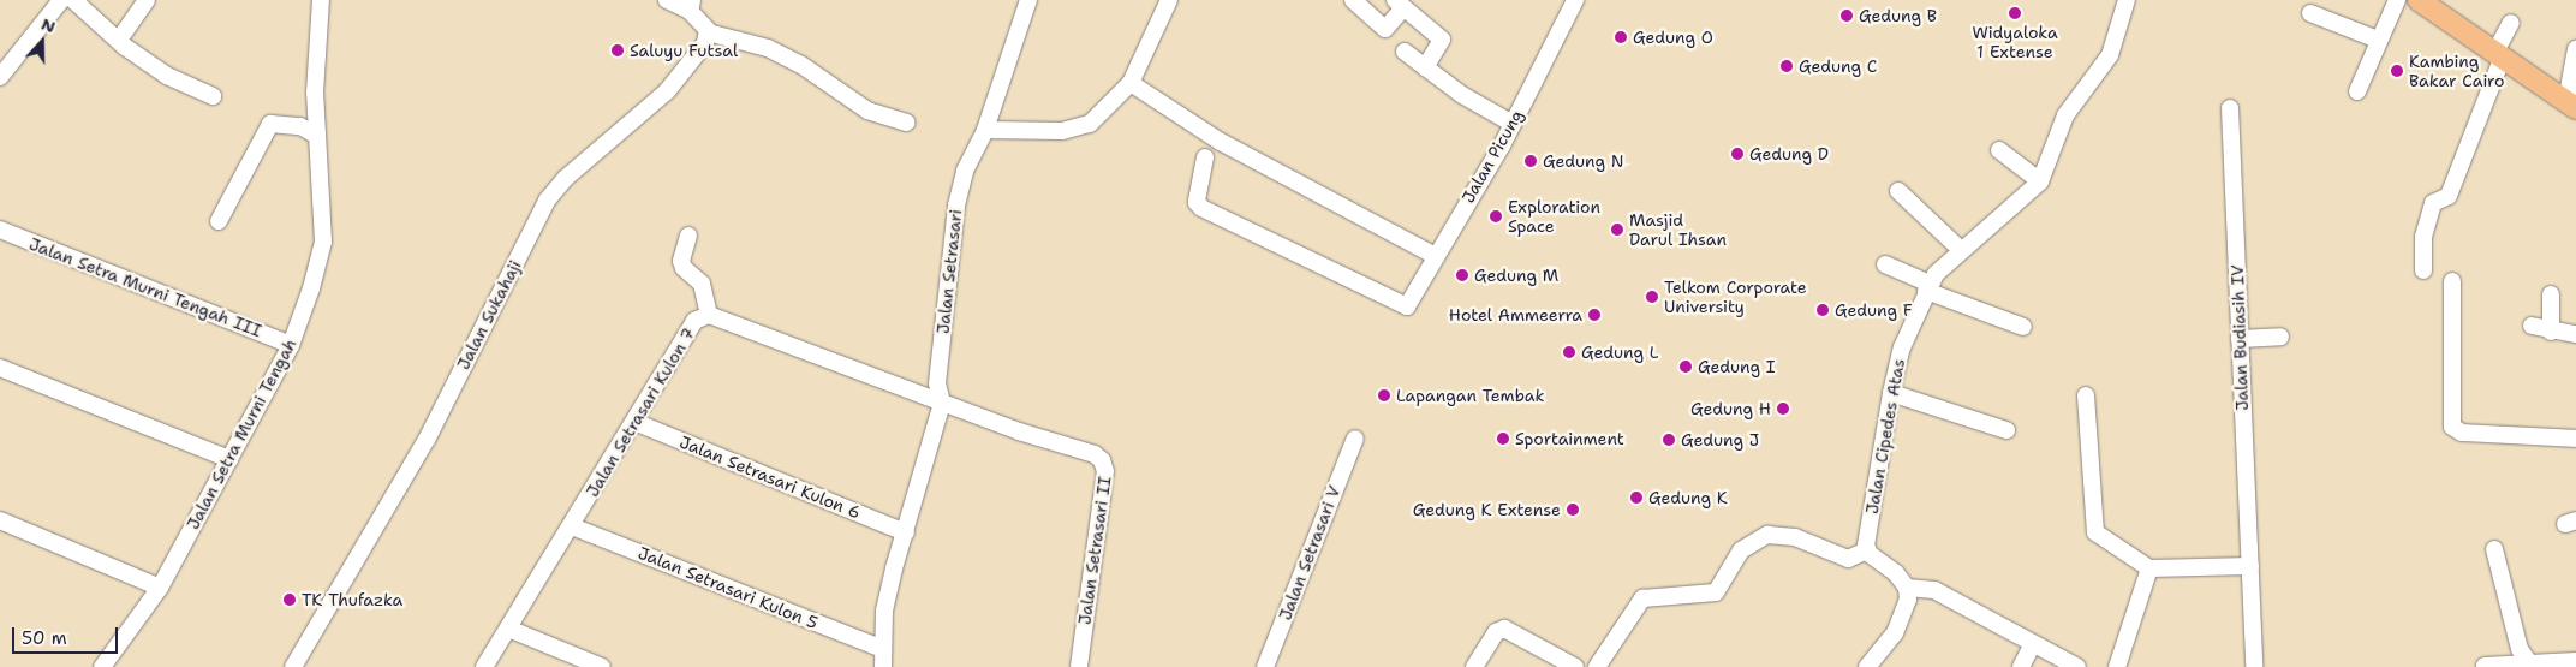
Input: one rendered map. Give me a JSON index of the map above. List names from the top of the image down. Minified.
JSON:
{"streets":{"street":["Jalan Picung","Jalan Setrasari","Jalan Setra Murni Tengah III","Jalan Sukahaji","Jalan Budiasih IV","Jalan Setrasari Kulon 7","Jalan Setra Murni Tengah","Jalan Cipedes Atas","Jalan Setrasari Kulon 6","Jalan Setrasari II","Jalan Setrasari V","Jalan Setrasari Kulon 5"]},"crossings":[["Jalan Setrasari","Jalan Setrasari Kulon 7"],["Jalan Setrasari","Jalan Setrasari Kulon 6"],["Jalan Setrasari","Jalan Setrasari II"],["Jalan Setrasari","Jalan Setrasari Kulon 5"],["Jalan Setra Murni Tengah III","Jalan Setra Murni Tengah"],["Jalan Setrasari Kulon 7","Jalan Setrasari Kulon 6"],["Jalan Setrasari Kulon 7","Jalan Setrasari II"],["Jalan Setrasari Kulon 7","Jalan Setrasari Kulon 5"]],"places":["Widyaloka 1 Extense","Gedung B","Gedung O","Saluyu Futsal","Gedung C","Kambing Bakar Cairo","Gedung D","Gedung N","Exploration Space","Masjid Darul Ihsan","Gedung M","Telkom Corporate University","Gedung F","Hotel Ammeerra","Gedung L","Gedung I","Lapangan Tembak","Gedung H","Sportainment","Gedung J","Gedung K","Gedung K Extense","TK Thufazka"],"scale_bar":"50 m","north":"top"}
